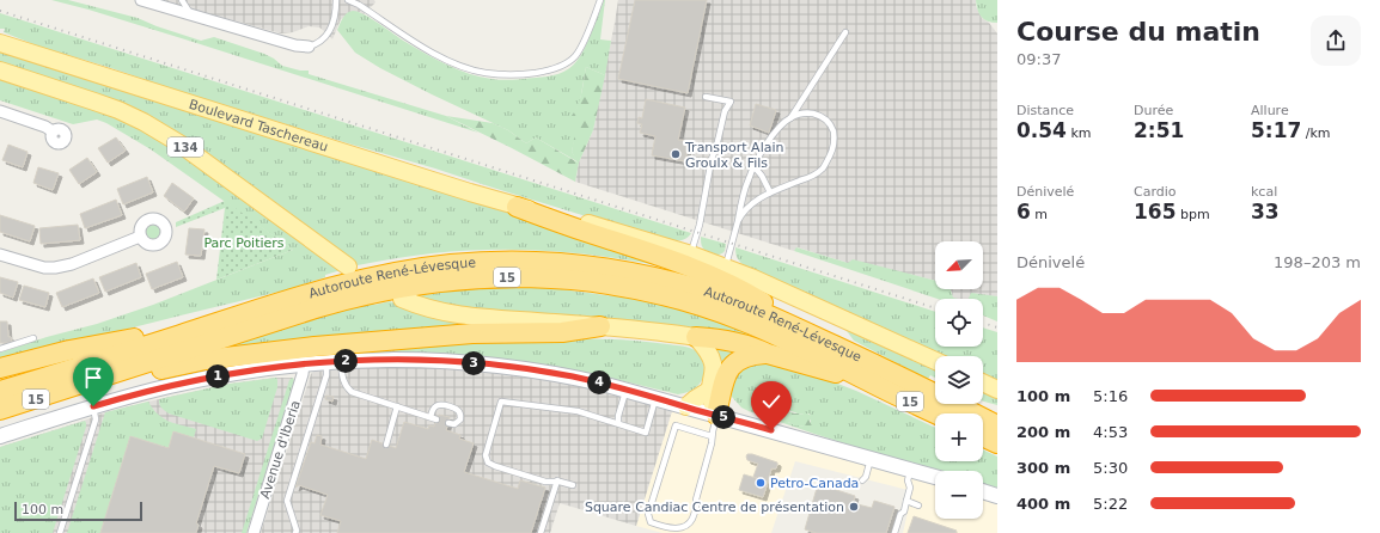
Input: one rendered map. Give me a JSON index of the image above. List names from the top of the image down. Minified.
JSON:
{"streets":{"highway":["15","Autoroute René-Lévesque"],"main road":["Boulevard Taschereau","134"],"street":["Avenue d'Iberia"]},"parks":["Parc Poitiers"],"places":["Transport Alain Groulx & Fils","Petro-Canada","Square Candiac Centre de présentation"],"scale_bar":"100 m","north":"bottom left","page":{"heading":["Course du matin","09:37"],"stats":[["Distance","0.54 km"],["Durée","2:51"],["Allure","5:17 /km"],["Dénivelé","6 m"],["Cardio","165 bpm"],["kcal","33"]],"map_buttons":["+","−"],"chart":["Dénivelé","198–203 m"],"pins":["2","3","1","4","5"],"list":[{"name":"100 m","note":"5:16"},{"name":"200 m","note":"4:53"},{"name":"300 m","note":"5:30"},{"name":"400 m","note":"5:22"}],"scale":"100 m"}}
